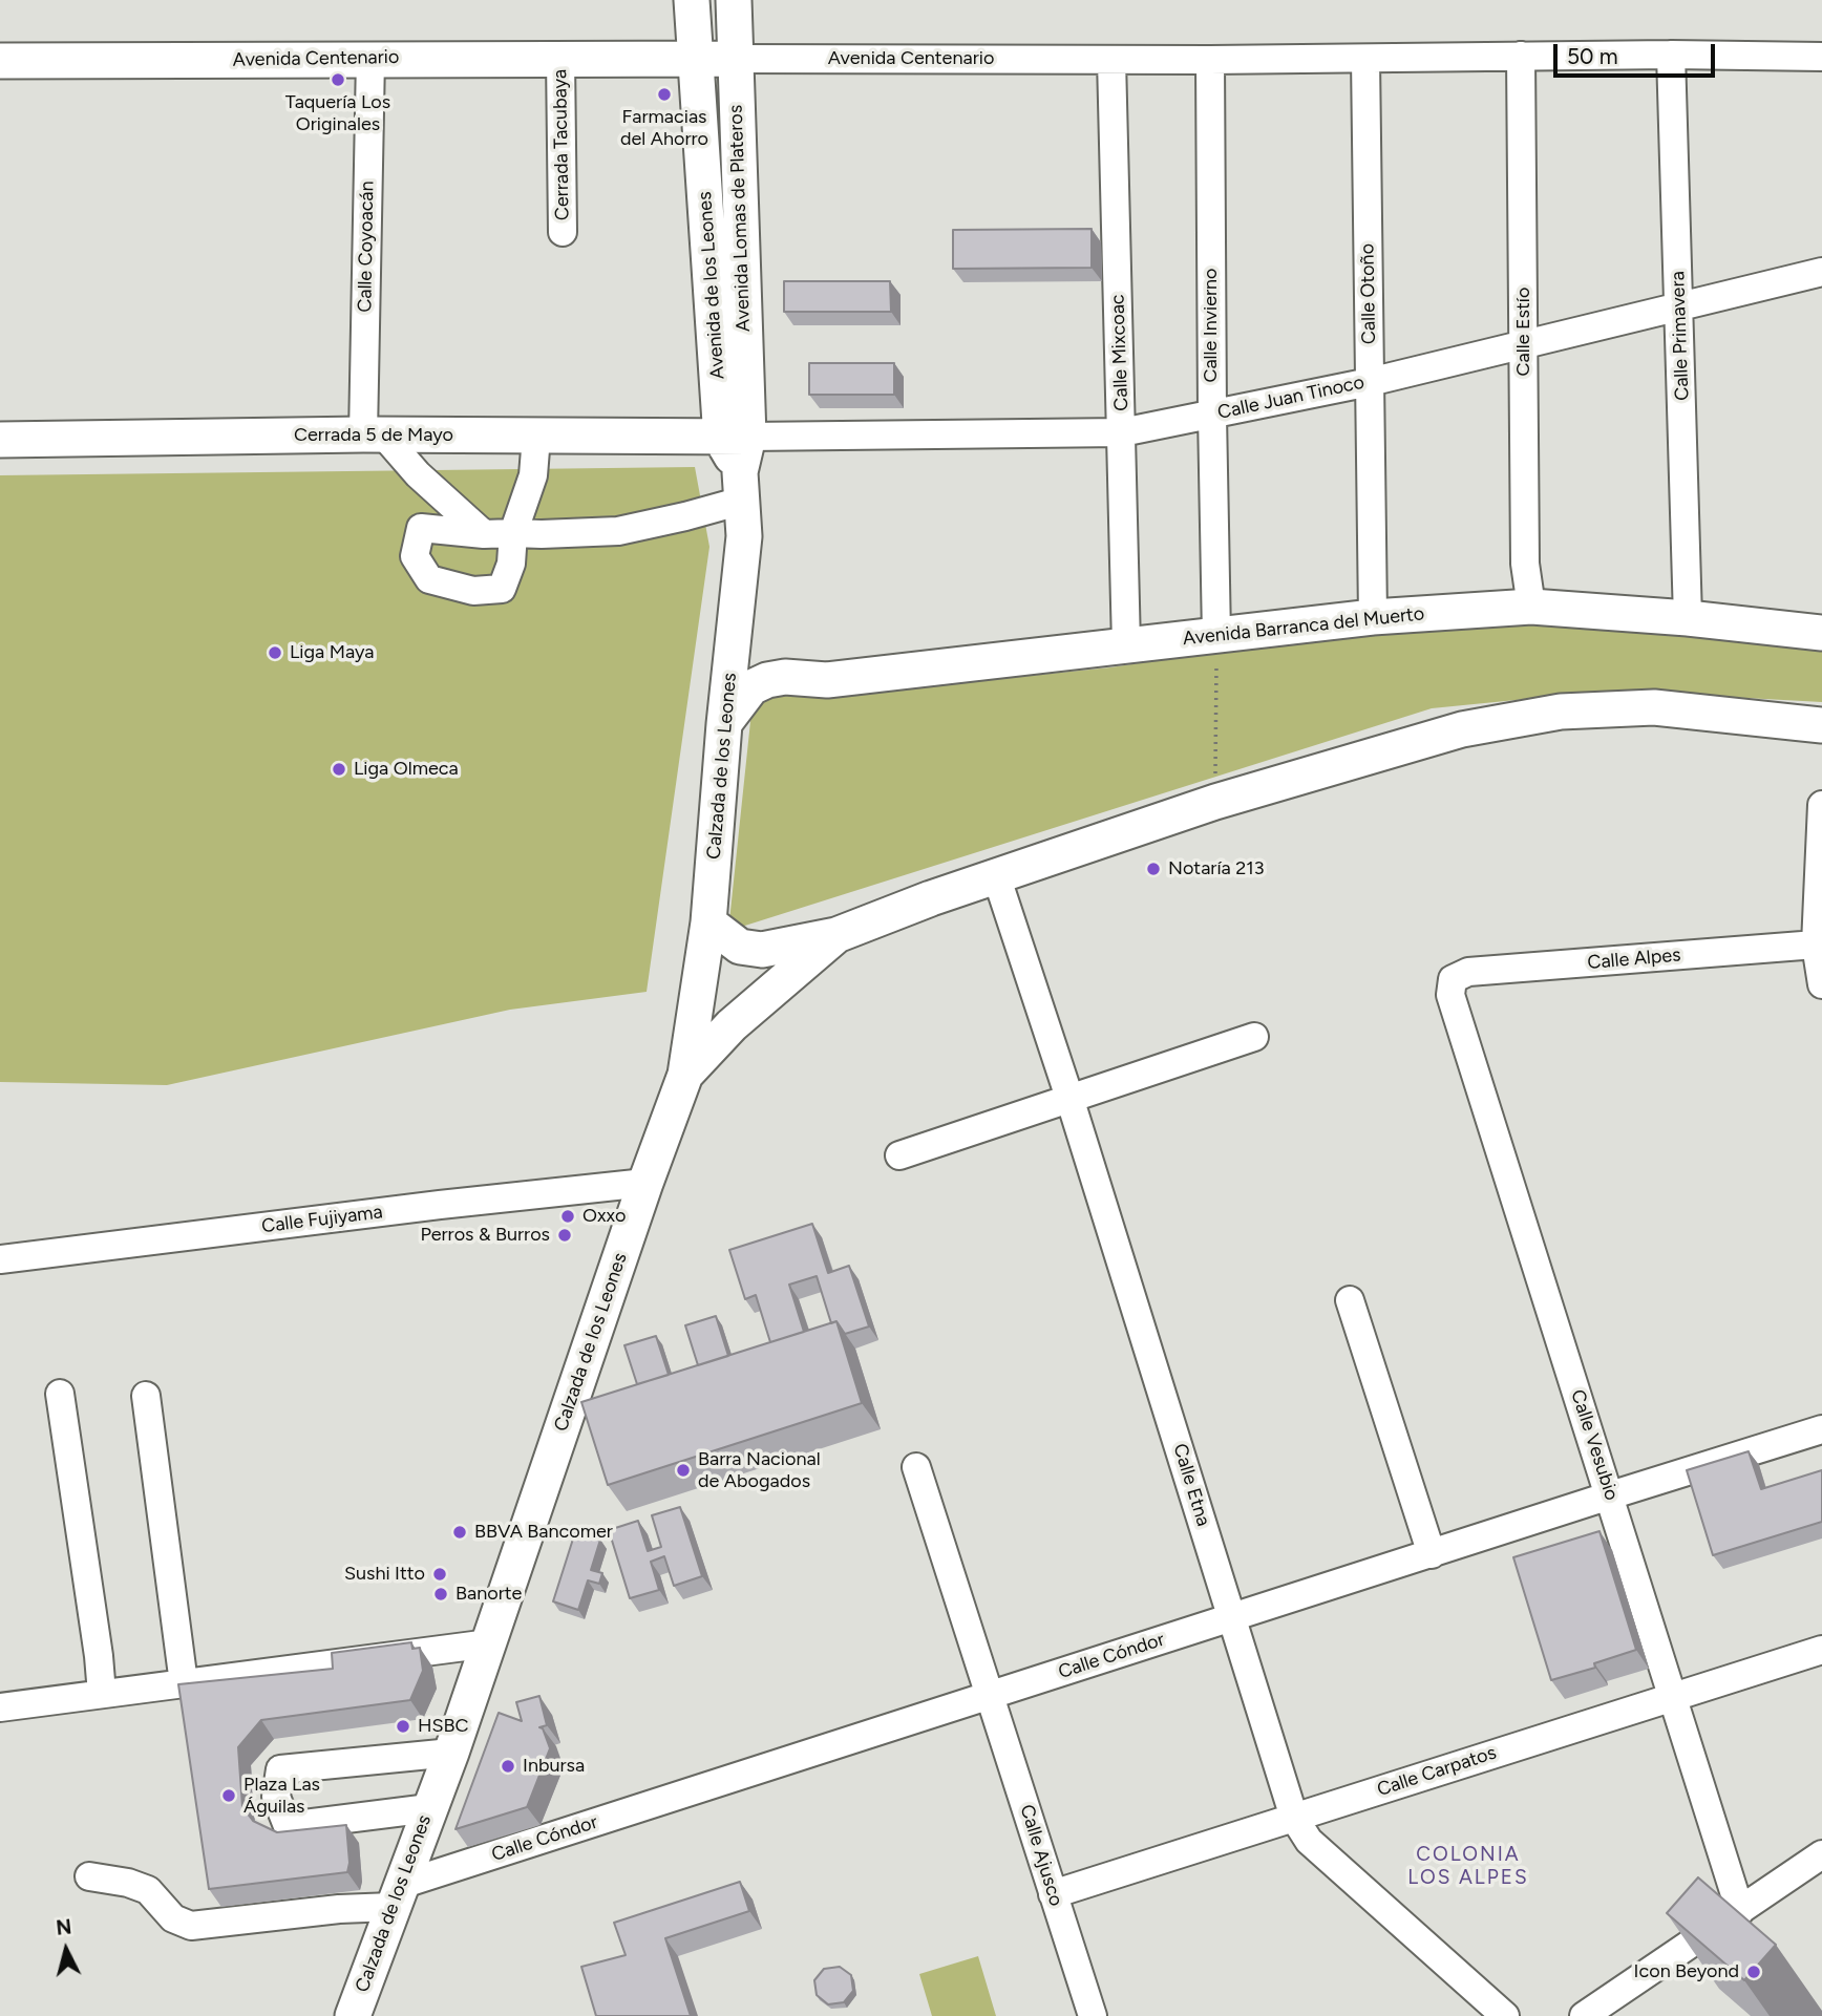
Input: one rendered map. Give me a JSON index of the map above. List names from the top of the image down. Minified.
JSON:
{"streets":{"main road":["Avenida Centenario","Avenida Lomas de Plateros","Avenida de los Leones","Cerrada 5 de Mayo","Avenida Barranca del Muerto","Calzada de los Leones"],"street":["Cerrada Tacubaya","Calle Coyoacán","Calle Otoño","Calle Invierno","Calle Estío","Calle Primavera","Calle Mixcoac","Calle Juan Tinoco","Calle Alpes","Calle Fujiyama","Calle Vesubio","Calle Etna","Calle Cóndor","Calle Carpatos","Calle Ajusco"]},"crossings":[["Avenida Centenario","Cerrada Tacubaya"],["Avenida Centenario","Avenida Lomas de Plateros"],["Avenida Centenario","Calle Coyoacán"],["Avenida Centenario","Avenida de los Leones"],["Avenida Centenario","Calle Otoño"],["Avenida Centenario","Calle Invierno"],["Avenida Centenario","Calle Estío"],["Avenida Centenario","Calle Primavera"],["Avenida Centenario","Calle Mixcoac"],["Avenida Lomas de Plateros","Avenida de los Leones"],["Avenida Lomas de Plateros","Calle Juan Tinoco"],["Avenida Lomas de Plateros","Cerrada 5 de Mayo"],["Calle Coyoacán","Cerrada 5 de Mayo"],["Avenida de los Leones","Calle Juan Tinoco"],["Avenida de los Leones","Cerrada 5 de Mayo"],["Avenida de los Leones","Calzada de los Leones"],["Calle Otoño","Calle Juan Tinoco"],["Calle Otoño","Avenida Barranca del Muerto"],["Calle Invierno","Calle Juan Tinoco"],["Calle Invierno","Avenida Barranca del Muerto"],["Calle Estío","Calle Juan Tinoco"],["Calle Estío","Avenida Barranca del Muerto"],["Calle Primavera","Calle Juan Tinoco"],["Calle Primavera","Avenida Barranca del Muerto"],["Calle Mixcoac","Calle Juan Tinoco"],["Calle Mixcoac","Avenida Barranca del Muerto"],["Calle Juan Tinoco","Cerrada 5 de Mayo"],["Avenida Barranca del Muerto","Calzada de los Leones"],["Calzada de los Leones","Calle Fujiyama"],["Calzada de los Leones","Calle Cóndor"],["Calle Alpes","Calle Vesubio"],["Calle Vesubio","Calle Cóndor"],["Calle Vesubio","Calle Carpatos"],["Calle Etna","Calle Cóndor"],["Calle Etna","Calle Carpatos"],["Calle Cóndor","Calle Ajusco"],["Calle Carpatos","Calle Ajusco"]],"districts":["COLONIA LOS ALPES"],"places":["Taquería Los Originales","Farmacias del Ahorro","Liga Maya","Liga Olmeca","Notaría 213","Oxxo","Perros & Burros","Barra Nacional de Abogados","BBVA Bancomer","Sushi Itto","Banorte","HSBC","Inbursa","Plaza Las Águilas","Icon Beyond"],"scale_bar":"50 m","north":"top"}
